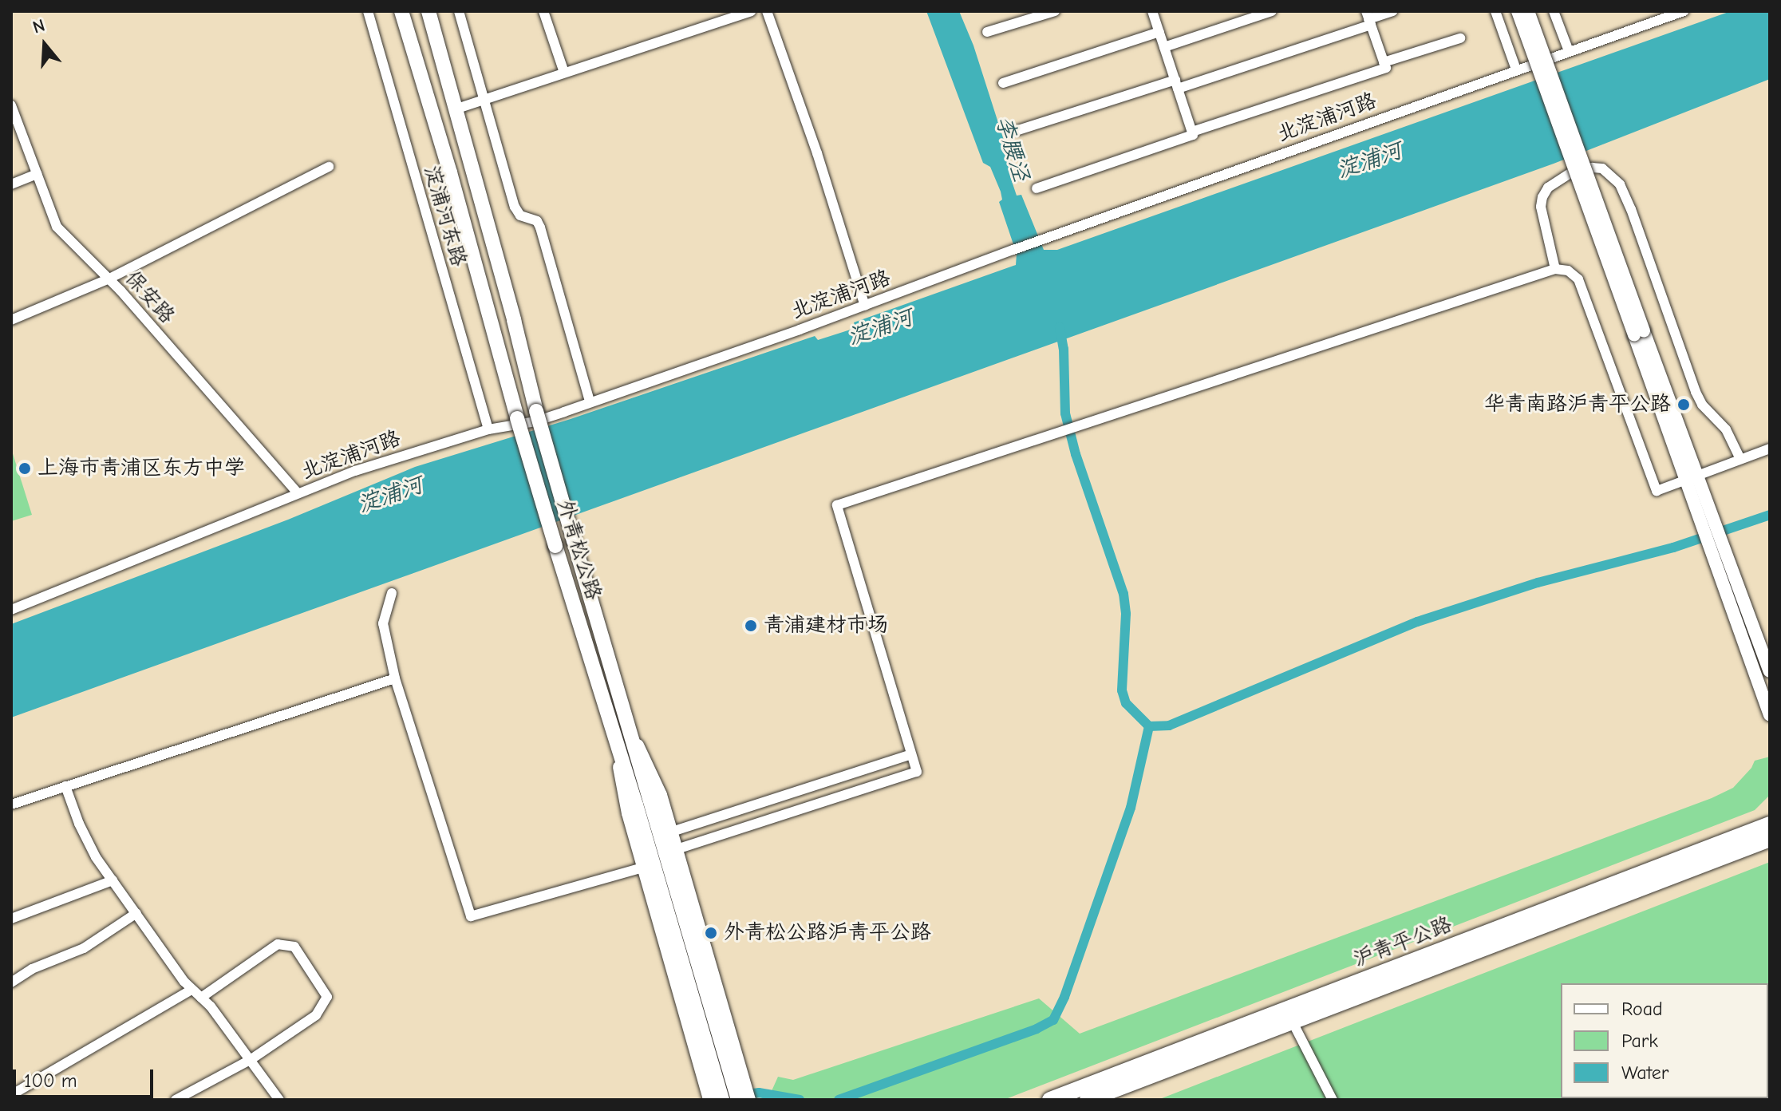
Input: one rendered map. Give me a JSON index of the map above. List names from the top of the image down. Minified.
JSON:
{"streets":{"highway":["沪青平公路"],"main road":["外青松公路"],"street":["北淀浦河路","淀浦河东路","保安路"]},"crossings":[["北淀浦河路","淀浦河东路"],["北淀浦河路","保安路"]],"water":["李腰泾","淀浦河"],"places":["华青南路沪青平公路","上海市青浦区东方中学","青浦建材市场","外青松公路沪青平公路"],"legend":["Road","Park","Water"],"scale_bar":"100 m","north":"top"}
